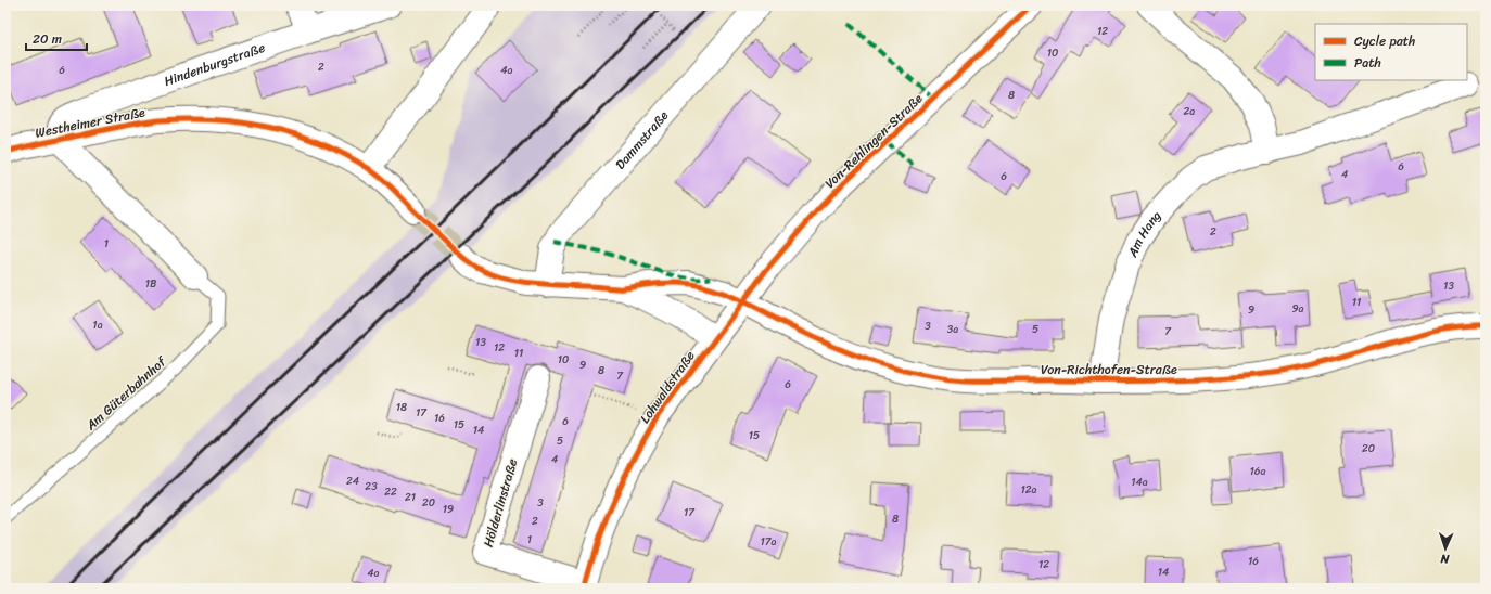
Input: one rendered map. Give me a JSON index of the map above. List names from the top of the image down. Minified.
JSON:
{"streets":{"street":["Hindenburgstraße","Westheimer Straße","Dammstraße","Von-Rehlingen-Straße","Am Hang","Von-Richthofen-Straße","Lohwaldstraße","Hölderlinstraße"],"lane":["Am Güterbahnhof"]},"crossings":[["Hindenburgstraße","Westheimer Straße"],["Westheimer Straße","Am Güterbahnhof"],["Von-Rehlingen-Straße","Von-Richthofen-Straße"],["Von-Rehlingen-Straße","Lohwaldstraße"],["Am Hang","Von-Richthofen-Straße"],["Von-Richthofen-Straße","Lohwaldstraße"],["Lohwaldstraße","Hölderlinstraße"]],"house_numbers":["12","10","2","6","4a","8","2a","6","4","6","2","1","1B","13","11","9a","9","1a","3","3a","5","7","13","12","11","10","9","8","7","6","18","17","16","6","15","14","15","5","20","4","16a","24","14a","23","12a","22","21","20","3","19","17","8","2","1","17a","16","12","14","4a"],"legend":["Cycle path","Path"],"scale_bar":"20 m","north":"bottom"}
